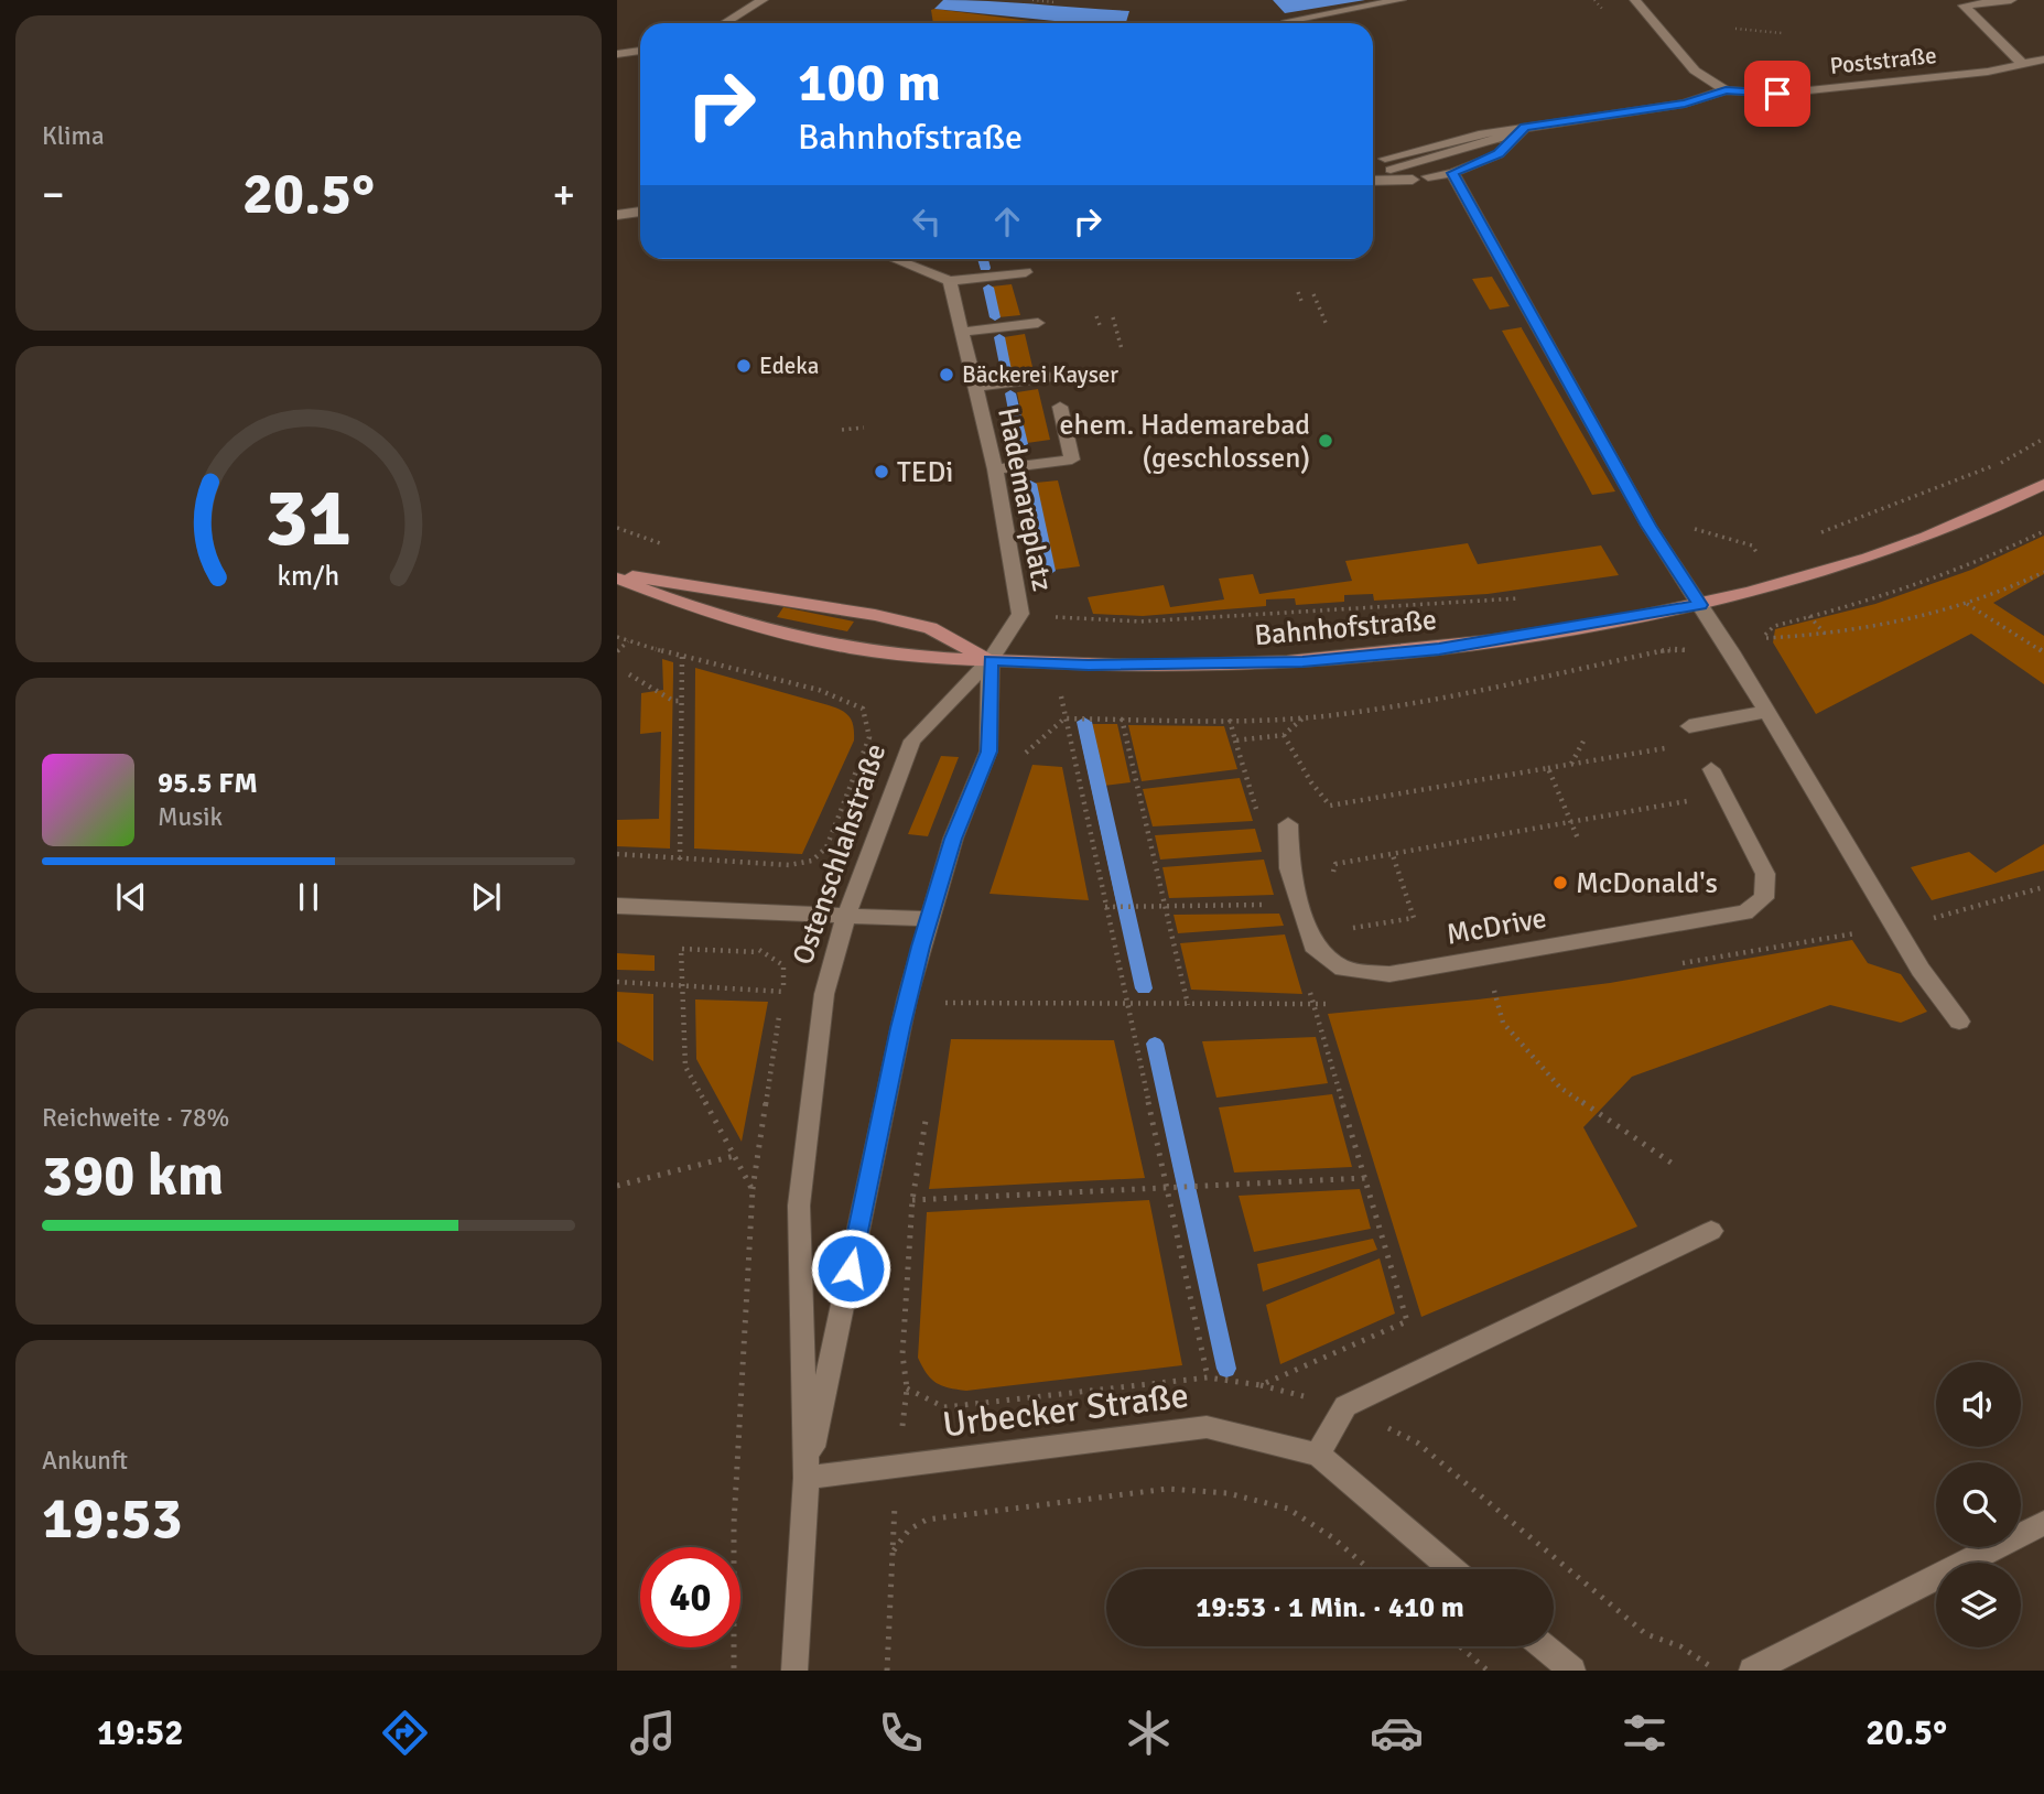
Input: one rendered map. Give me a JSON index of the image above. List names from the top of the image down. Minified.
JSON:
{"streets":{"main road":["Bahnhofstraße"],"street":["Poststraße","Hademareplatz","Ostenschlahstraße","McDrive","Urbecker Straße"]},"crossings":[["Hademareplatz","Bahnhofstraße"],["Hademareplatz","Ostenschlahstraße"],["Bahnhofstraße","Ostenschlahstraße"],["Ostenschlahstraße","Urbecker Straße"]],"places":["Edeka","Bäckerei Kayser","ehem. Hademarebad (geschlossen)","TEDi","McDonald's"],"page":{"tile":["Klima",["Reichweite · 78%","390 km"],["Ankunft","19:53"]],"turn":["100 m","Bahnhofstraße"],"heat":["−","20.5°","+"],"song":["95.5 FM","Musik"],"limit":"40","trip":"19:53 · 1 Min. · 410 m","tabs":["19:52","20.5°"],"gauge":["31","km/h"]}}
